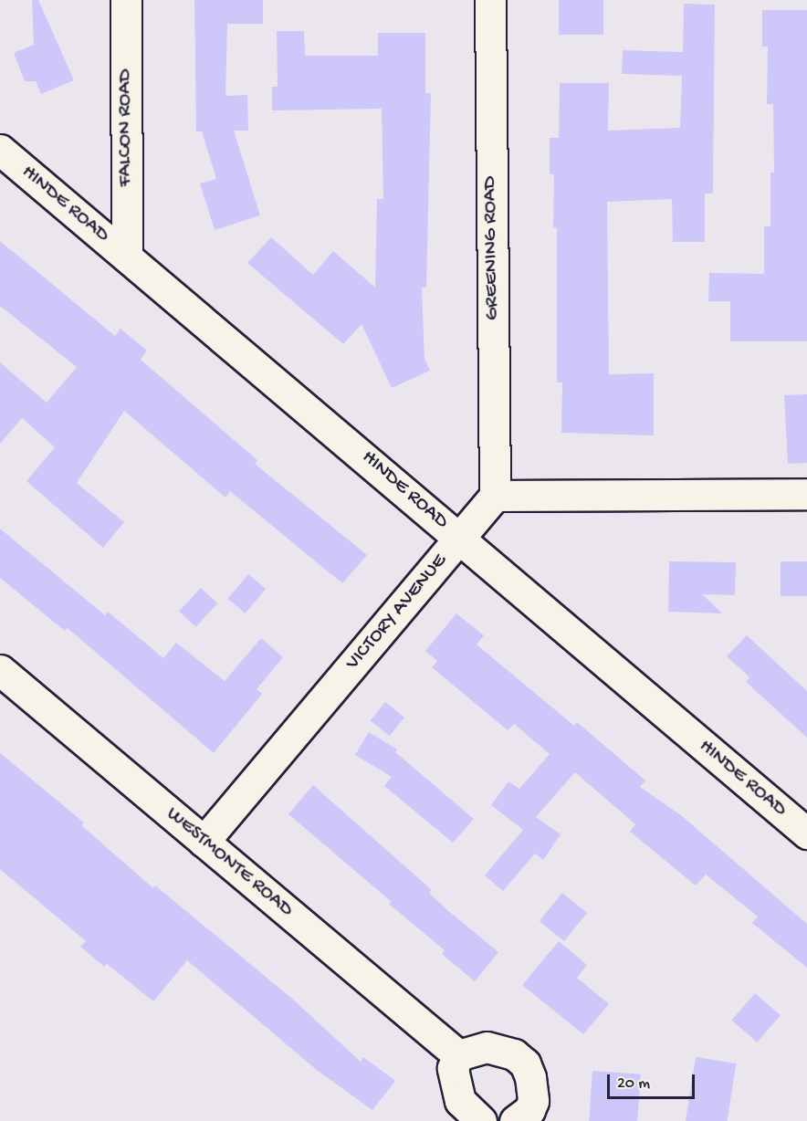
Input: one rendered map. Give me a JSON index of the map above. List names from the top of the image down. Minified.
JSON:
{"streets":{"street":["FALCON ROAD","HINDE ROAD","GREENING ROAD","VICTORY AVENUE","WESTMONTE ROAD"]},"crossings":[["FALCON ROAD","HINDE ROAD"],["HINDE ROAD","VICTORY AVENUE"],["GREENING ROAD","VICTORY AVENUE"],["VICTORY AVENUE","WESTMONTE ROAD"]],"scale_bar":"20 m"}
